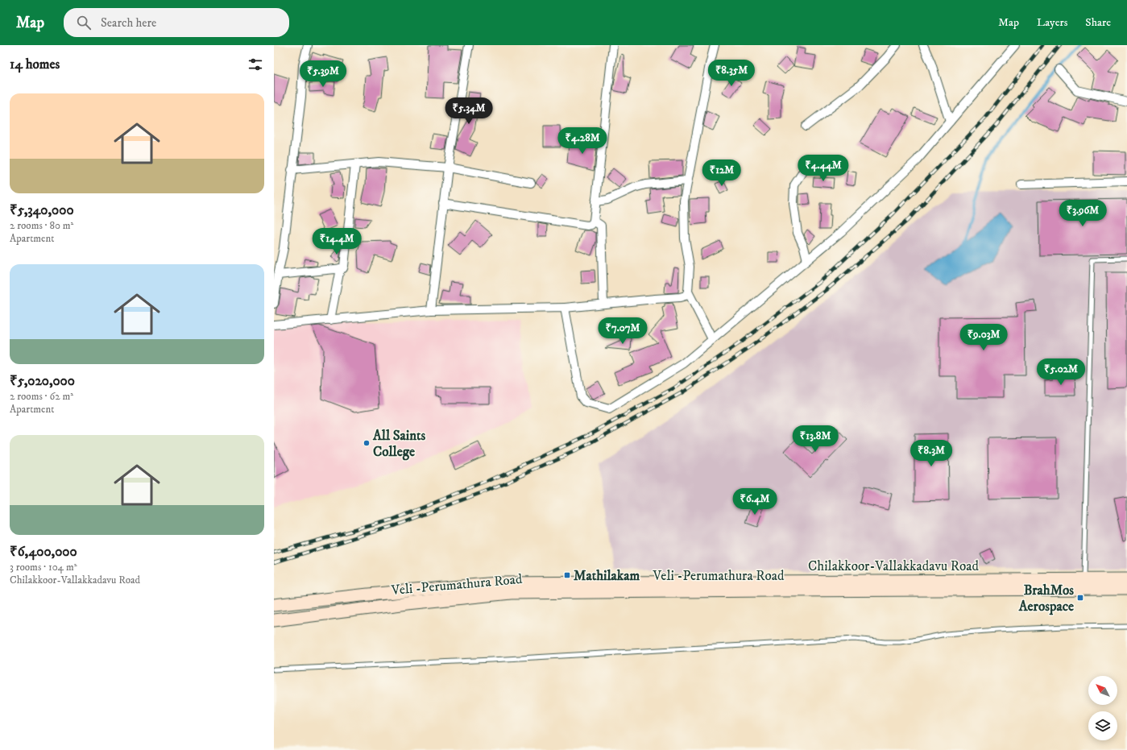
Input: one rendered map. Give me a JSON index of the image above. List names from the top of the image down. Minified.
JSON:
{"streets":{"main road":["Chilakkoor-Vallakkadavu Road","Veli -Perumathura Road"]},"places":{"other":["All Saints College"],"transit":["Mathilakam","BrahMos Aerospace"]},"north":"top left","page":{"header":"Map","search":"Search here","nav":["Map","Layers","Share"],"heading":"14 homes","price":["₹8.35M","₹5.39M","₹5.34M","₹4.28M","₹4.44M","₹12M","₹3.96M","₹14.4M","₹7.07M","₹9.03M","₹5.02M","₹13.8M","₹8.3M","₹6.4M"],"list":[{"name":"₹5,340,000","note":"2 rooms · 80 m² · Apartment"},{"name":"₹5,020,000","note":"2 rooms · 62 m² · Apartment"},{"name":"₹6,400,000","note":"3 rooms · 104 m² · Chilakkoor-Vallakkadavu Road"}]}}
